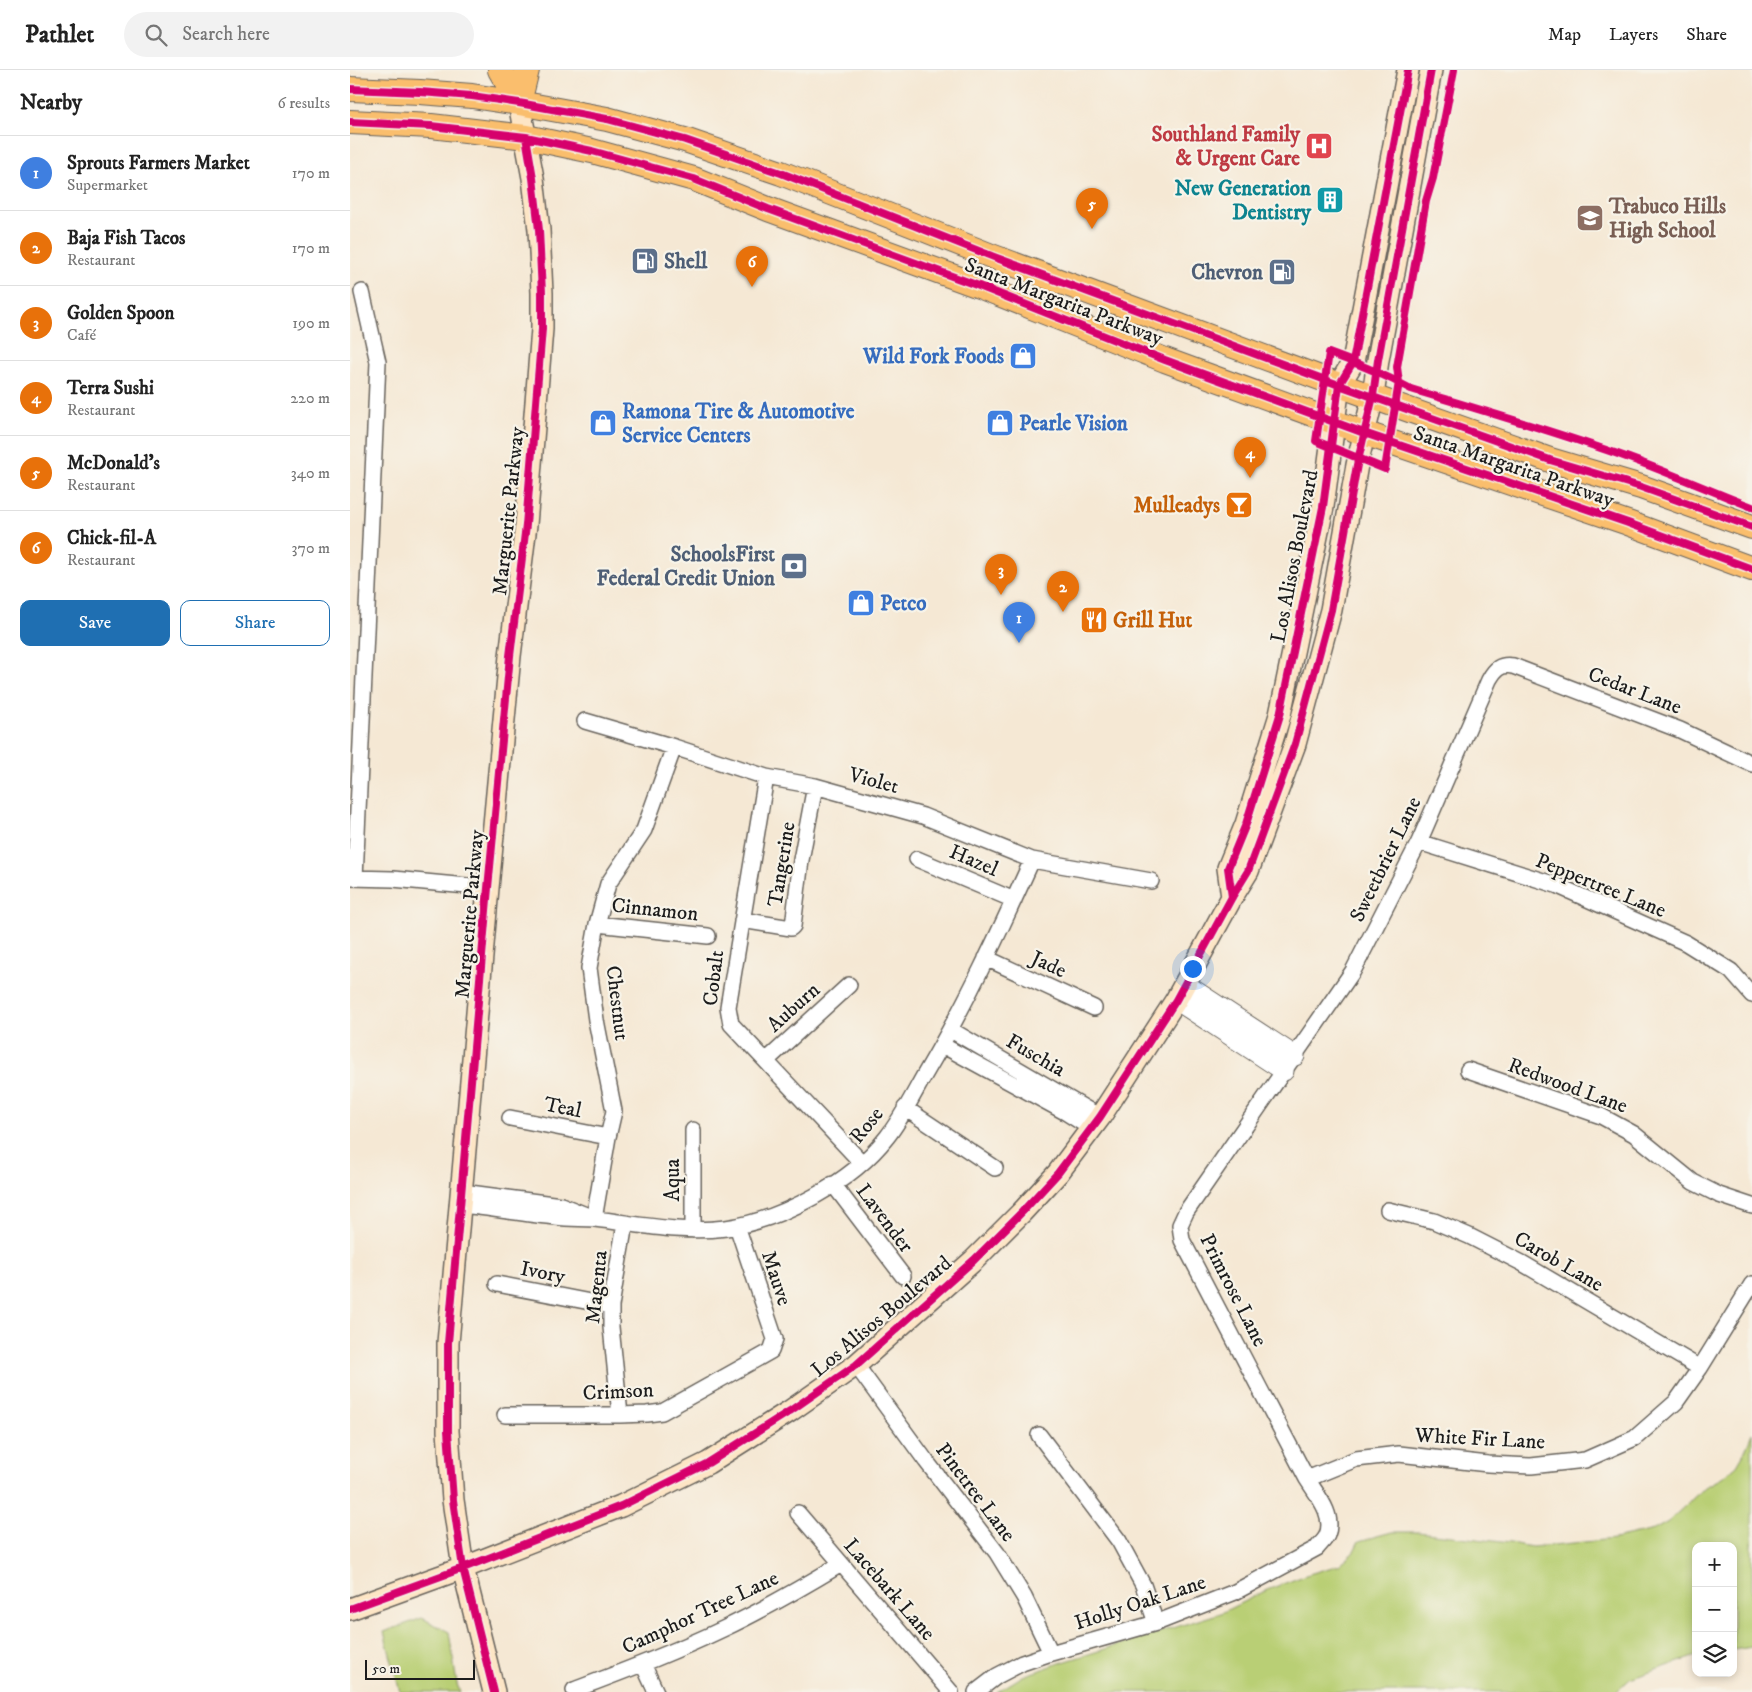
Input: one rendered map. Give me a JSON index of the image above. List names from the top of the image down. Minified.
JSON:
{"streets":{"main road":["Santa Margarita Parkway","Marguerite Parkway","Los Alisos Boulevard"],"street":["Cedar Lane","Violet","Sweetbrier Lane","Hazel","Tangerine","Peppertree Lane","Cinnamon","Jade","Cobalt","Chestnut","Auburn","Fuschia","Redwood Lane","Teal","Rose","Aqua","Lavender","Carob Lane","Ivory","Mauve","Magenta","Primrose Lane","Crimson","White Fir Lane","Pinetree Lane","Lacebark Lane","Holly Oak Lane","Camphor Tree Lane"]},"crossings":[["Santa Margarita Parkway","Marguerite Parkway"],["Santa Margarita Parkway","Los Alisos Boulevard"],["Marguerite Parkway","Los Alisos Boulevard"],["Marguerite Parkway","Rose"],["Los Alisos Boulevard","Fuschia"],["Los Alisos Boulevard","Pinetree Lane"],["Cedar Lane","Sweetbrier Lane"],["Violet","Tangerine"],["Violet","Cobalt"],["Violet","Chestnut"],["Violet","Rose"],["Sweetbrier Lane","Peppertree Lane"],["Sweetbrier Lane","Primrose Lane"],["Hazel","Rose"],["Tangerine","Cobalt"],["Cinnamon","Chestnut"],["Jade","Rose"],["Cobalt","Auburn"],["Cobalt","Rose"],["Chestnut","Teal"],["Chestnut","Rose"],["Fuschia","Rose"],["Rose","Aqua"],["Rose","Lavender"],["Rose","Mauve"],["Rose","Magenta"],["Carob Lane","White Fir Lane"],["Ivory","Magenta"],["Mauve","Crimson"],["Magenta","Crimson"],["Primrose Lane","White Fir Lane"],["Primrose Lane","Holly Oak Lane"],["Pinetree Lane","Holly Oak Lane"],["Lacebark Lane","Camphor Tree Lane"]],"places":{"hospital":["Southland Family & Urgent Care"],"building":["New Generation Dentistry"],"school or university":["Trabuco Hills High School"],"fuel station":["Shell","Chevron"],"shop":["Wild Fork Foods","Ramona Tire & Automotive Service Centers","Pearle Vision","Petco"],"bar":["Mulleadys"],"bank":["SchoolsFirst Federal Credit Union"],"restaurant":["Grill Hut"]},"scale_bar":"50 m","page":{"header":"Pathlet","search":"Search here","nav":["Map","Layers","Share"],"heading":["Nearby","6 results"],"list":[{"mark":"1","name":"Sprouts Farmers Market","note":"Supermarket","value":"170 m"},{"mark":"2","name":"Baja Fish Tacos","note":"Restaurant","value":"170 m"},{"mark":"3","name":"Golden Spoon","note":"Café","value":"190 m"},{"mark":"4","name":"Terra Sushi","note":"Restaurant","value":"220 m"},{"mark":"5","name":"McDonald's","note":"Restaurant","value":"340 m"},{"mark":"6","name":"Chick-fil-A","note":"Restaurant","value":"370 m"}],"pins":["5","6","4","3","2","1"],"buttons":["Save","Share"],"map_buttons":["+","−"],"scale":"50 m"}}
